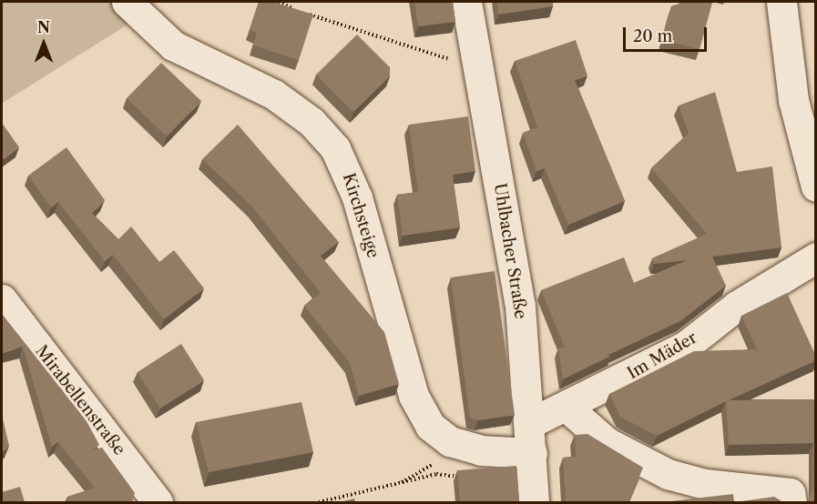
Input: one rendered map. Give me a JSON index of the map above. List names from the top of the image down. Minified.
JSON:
{"streets":{"street":["Kirchsteige","Uhlbacher Straße","Im Mäder","Mirabellenstraße"]},"crossings":[["Kirchsteige","Uhlbacher Straße"],["Uhlbacher Straße","Im Mäder"]],"scale_bar":"20 m","north":"top"}
